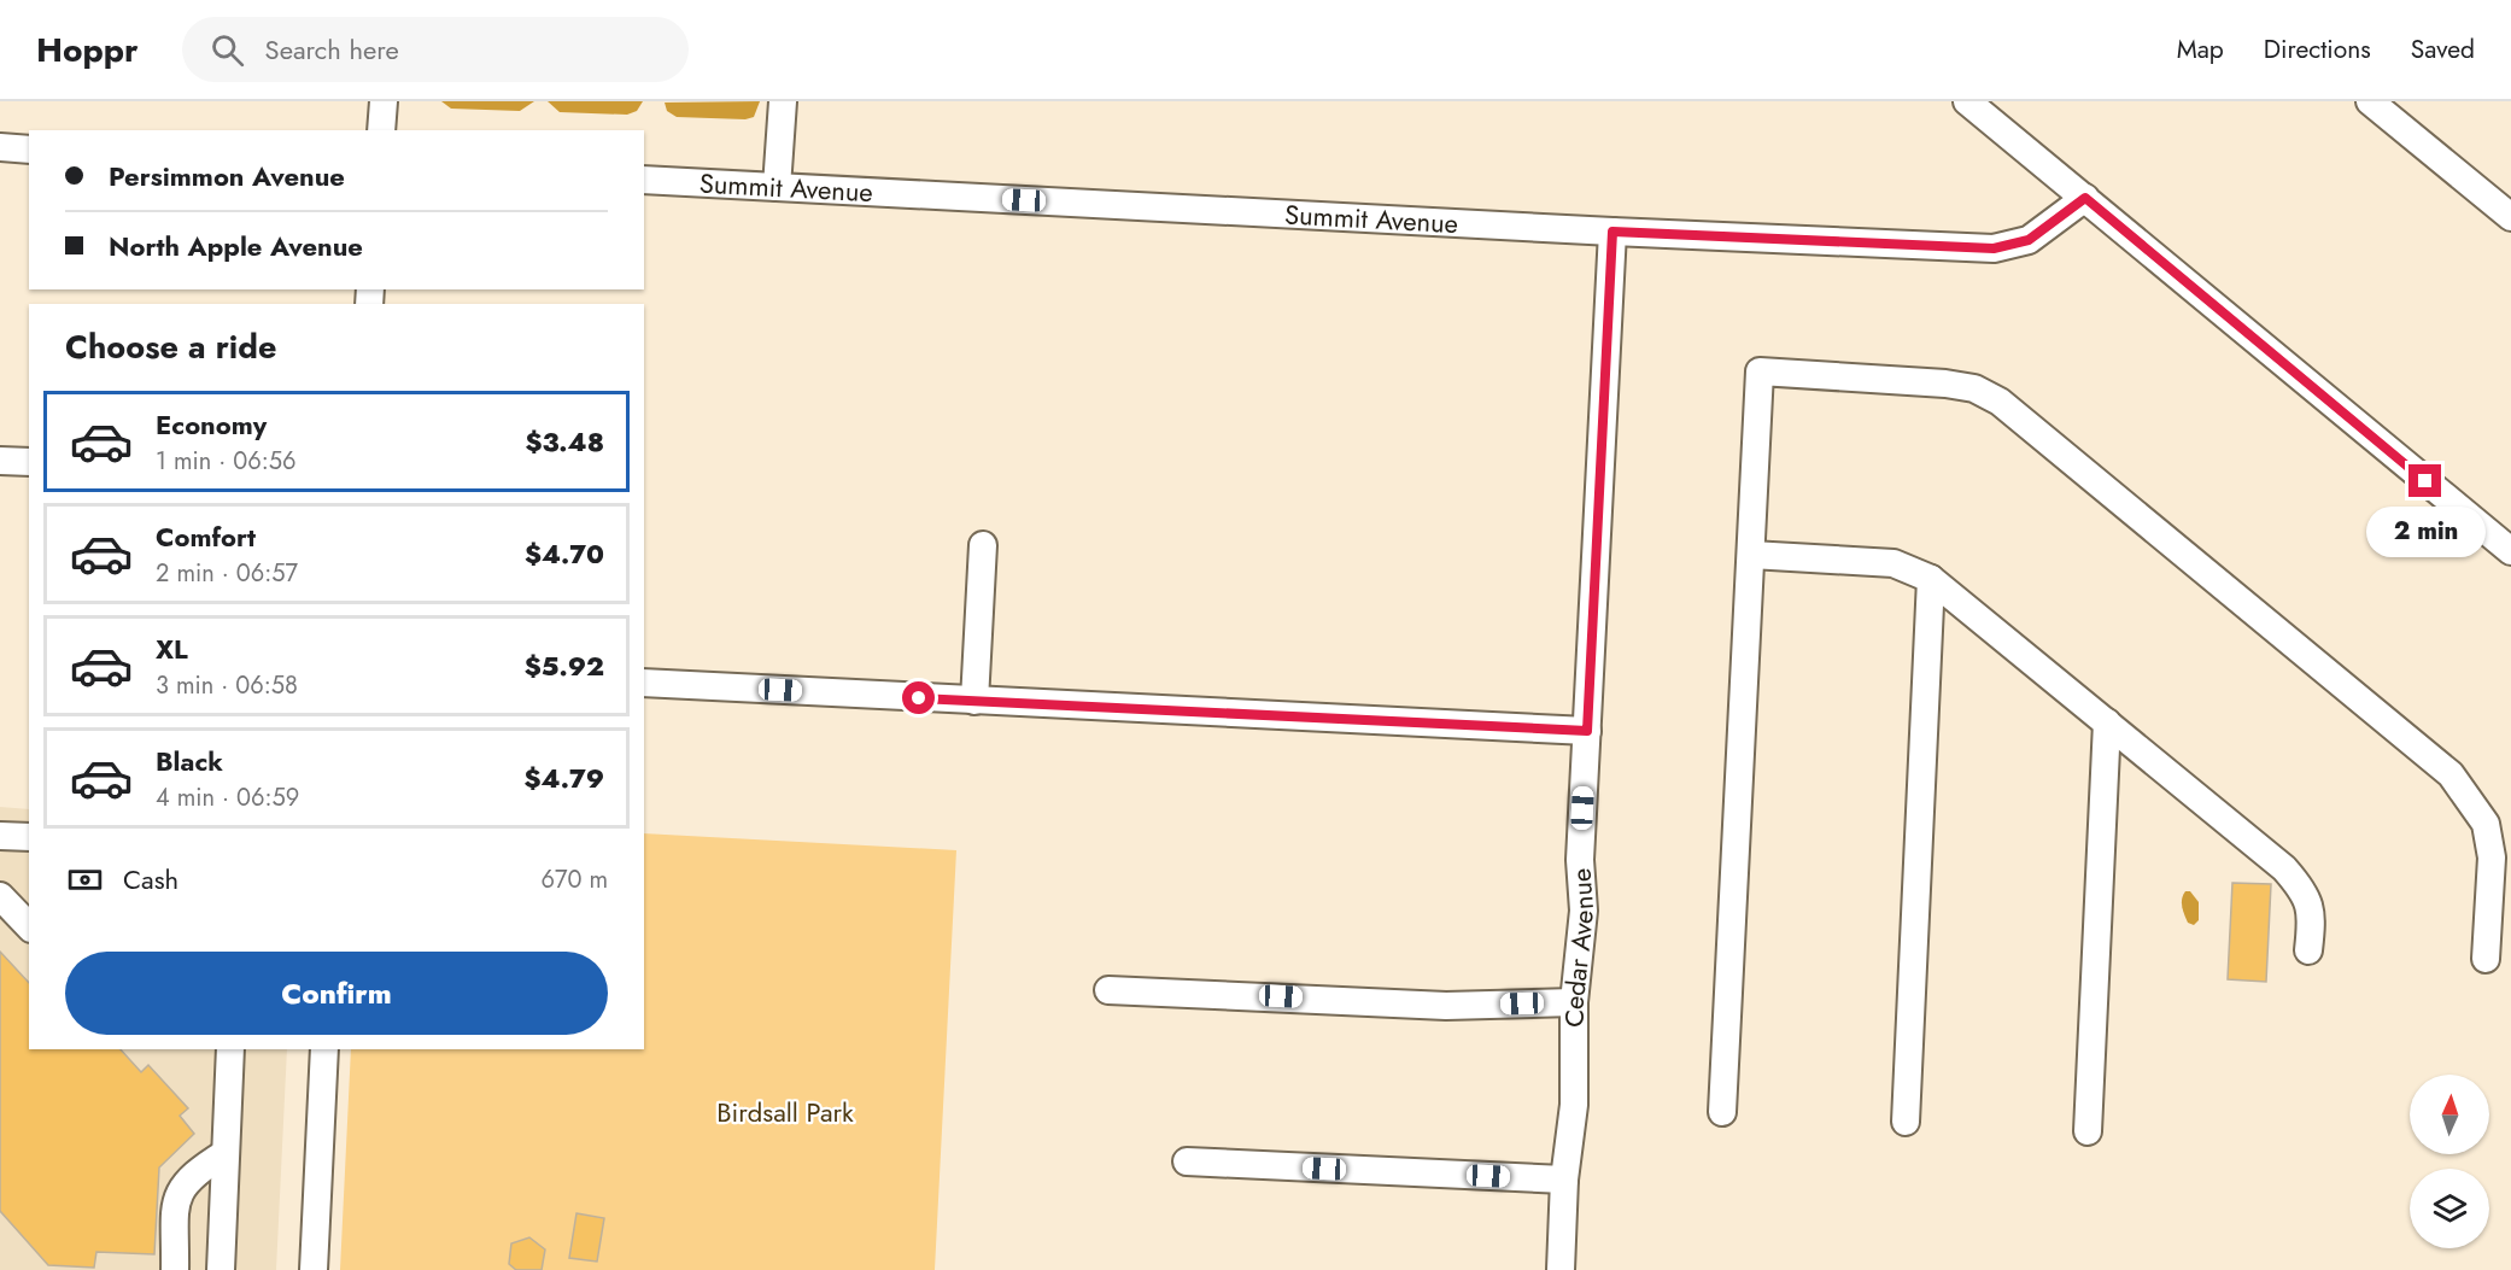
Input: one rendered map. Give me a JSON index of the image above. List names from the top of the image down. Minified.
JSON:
{"streets":{"street":["Summit Avenue","Cedar Avenue"]},"crossings":[["Summit Avenue","Cedar Avenue"]],"parks":["Birdsall Park"],"north":"top","page":{"header":"Hoppr","search":"Search here","nav":["Map","Directions","Saved"],"banner":["Persimmon Avenue","North Apple Avenue"],"heading":"Choose a ride","list":[{"name":"Economy","note":"1 min · 06:56","value":"$3.48"},{"name":"Comfort","note":"2 min · 06:57","value":"$4.70"},{"name":"XL","note":"3 min · 06:58","value":"$5.92"},{"name":"Black","note":"4 min · 06:59","value":"$4.79"}],"bubble":"2 min","pay":["Cash","670 m"],"buttons":"Confirm"}}
